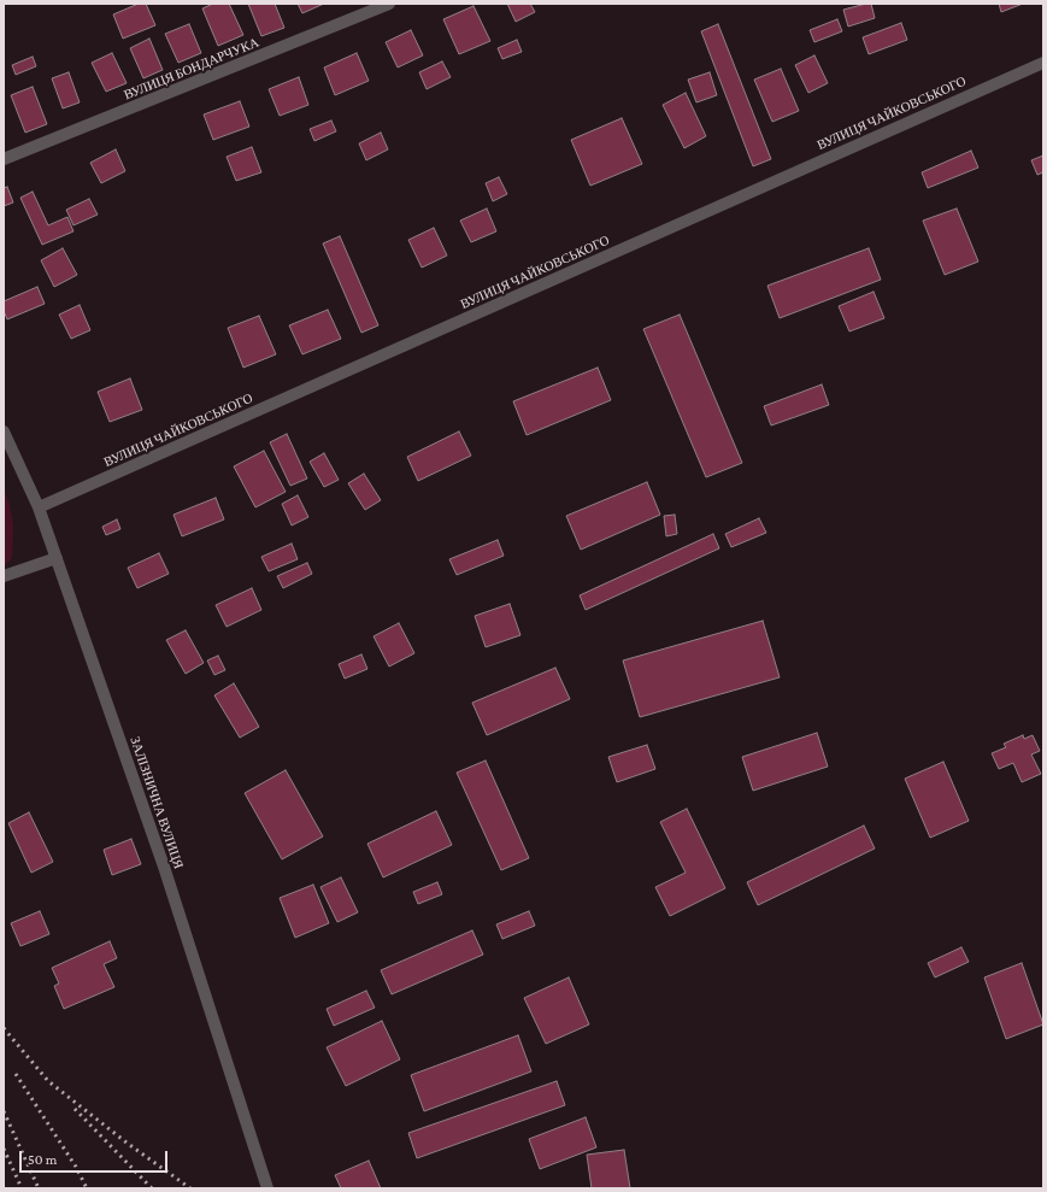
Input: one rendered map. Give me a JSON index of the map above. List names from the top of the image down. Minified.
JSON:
{"streets":{"street":["ВУЛИЦЯ БОНДАРЧУКА","ВУЛИЦЯ ЧАЙКОВСЬКОГО","ЗАЛІЗНИЧНА ВУЛИЦЯ"]},"crossings":[["ВУЛИЦЯ ЧАЙКОВСЬКОГО","ЗАЛІЗНИЧНА ВУЛИЦЯ"]],"scale_bar":"50 m"}
